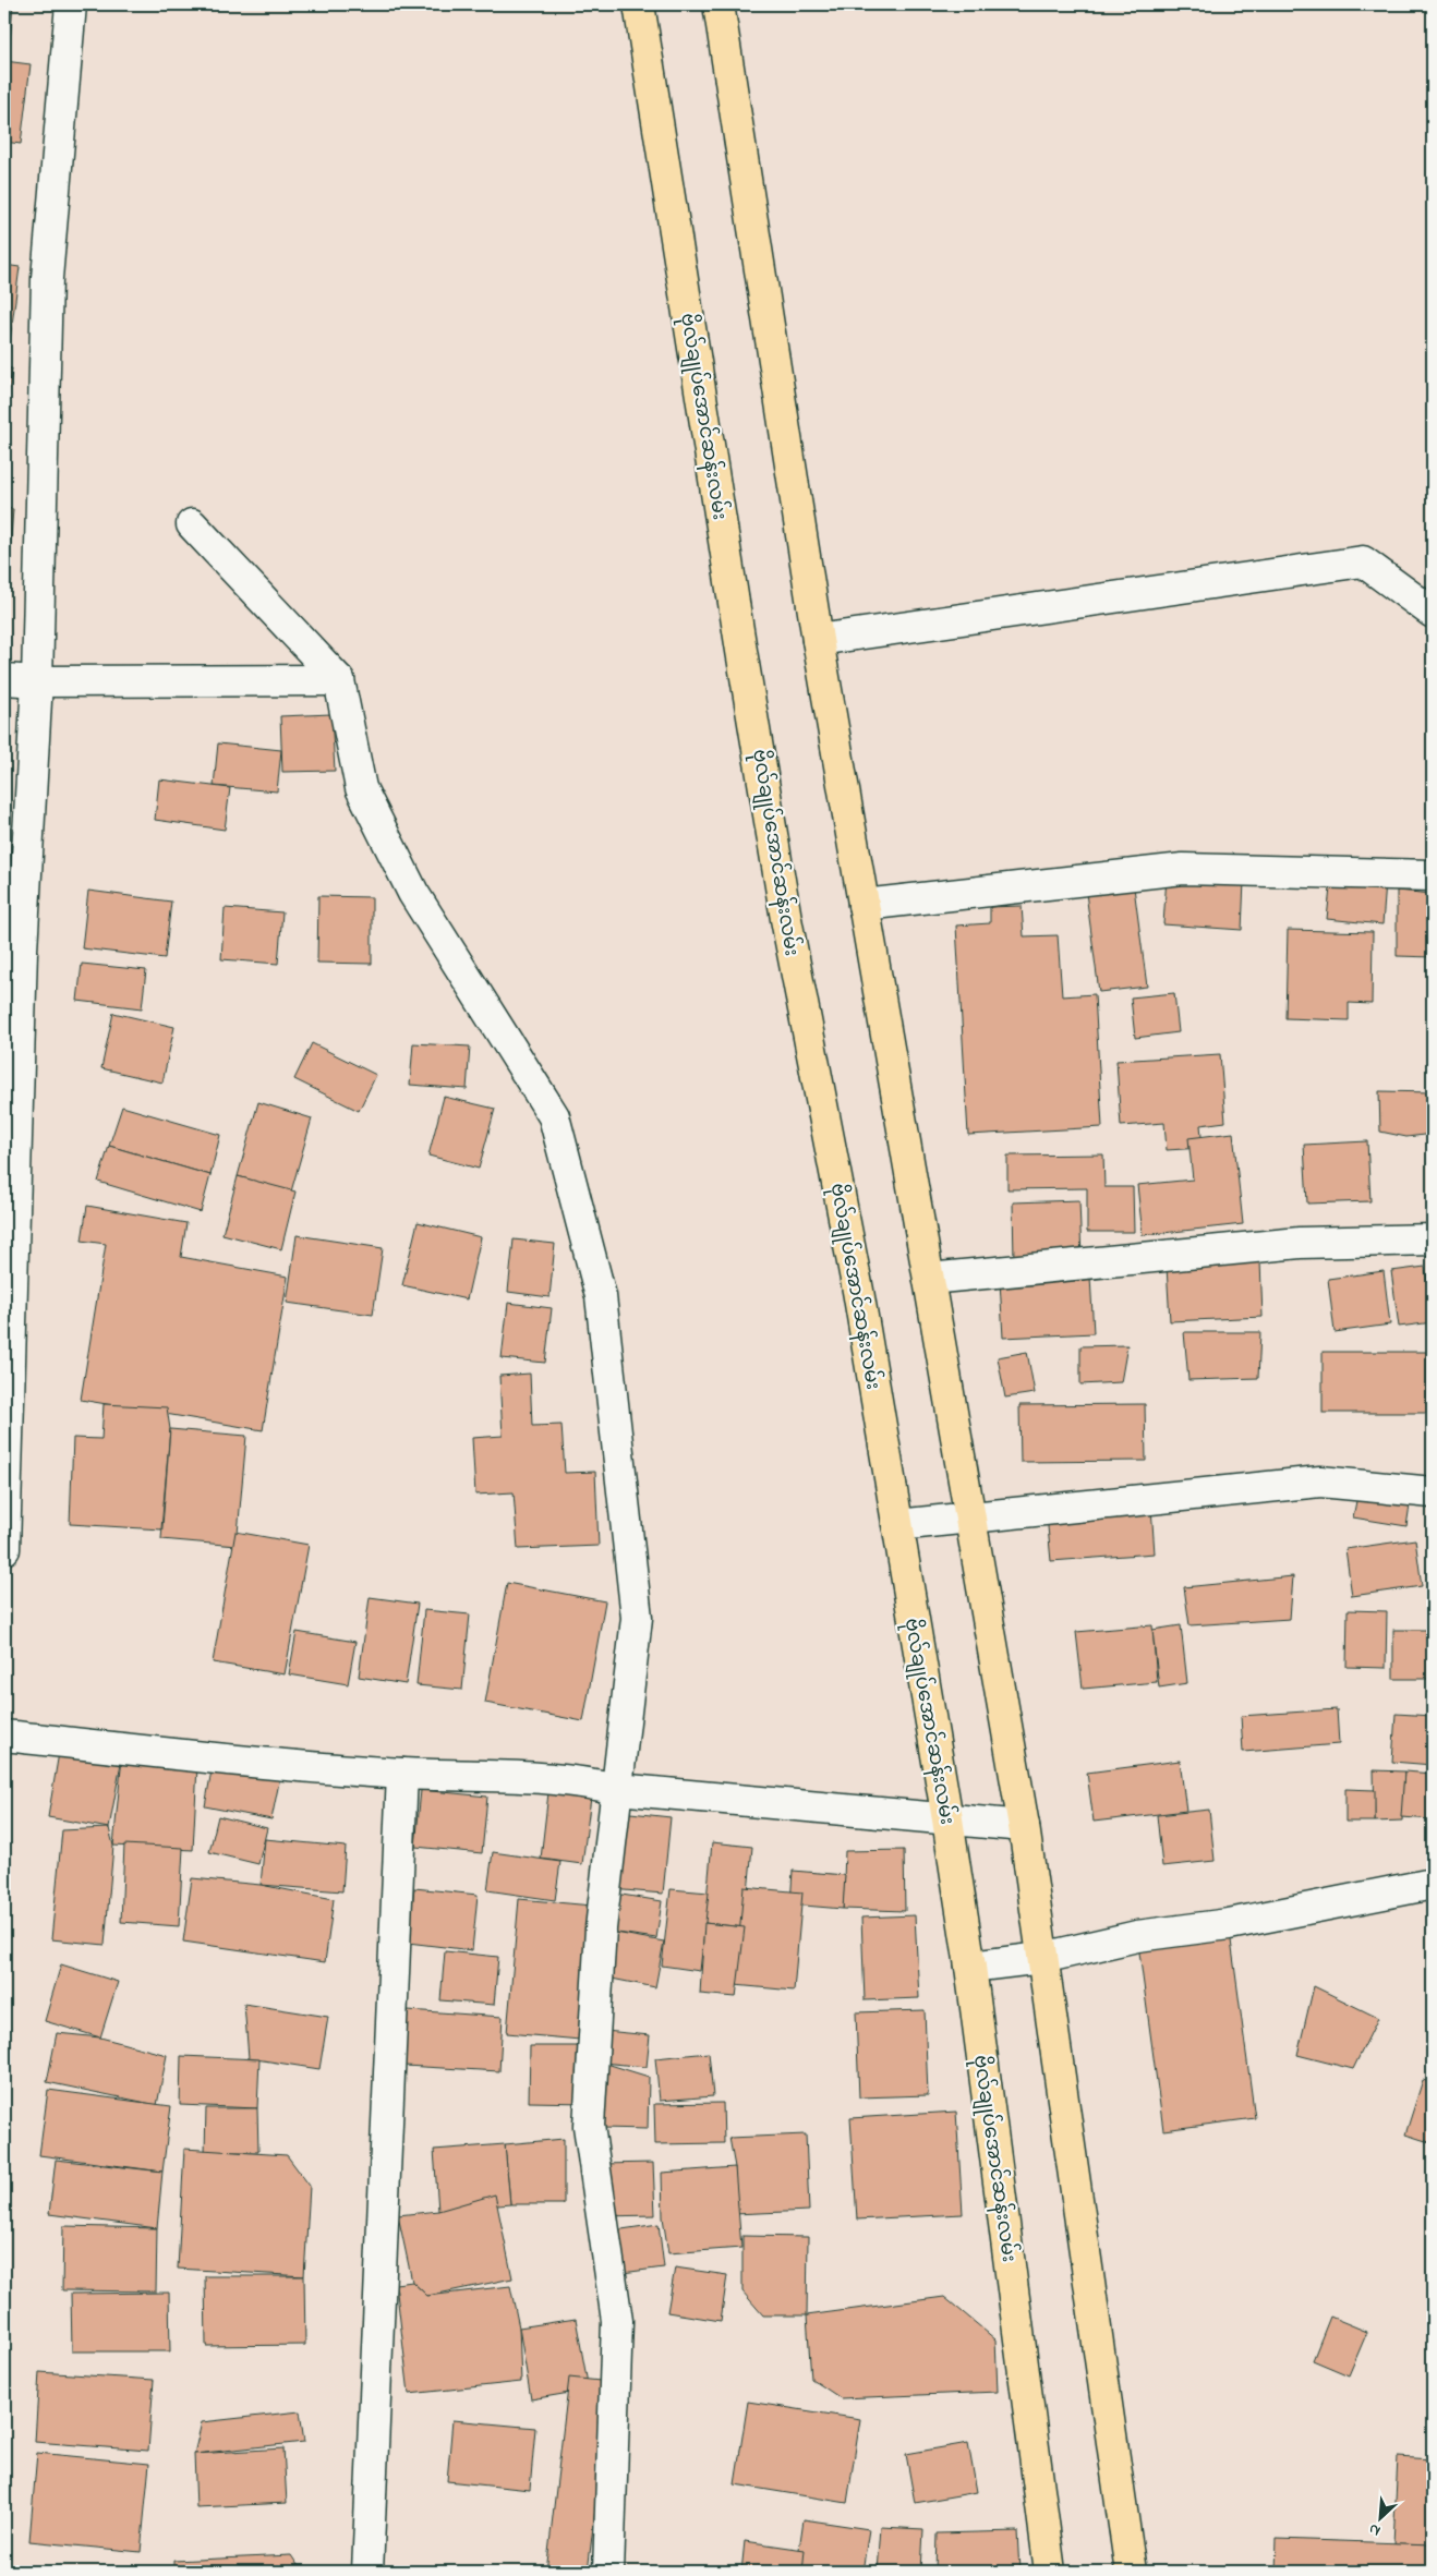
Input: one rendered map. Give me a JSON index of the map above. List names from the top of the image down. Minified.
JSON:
{"streets":{"highway":["ဗိုလ်ချုပ်အောင်ဆန်းလမ်း"]},"north":"bottom left"}
